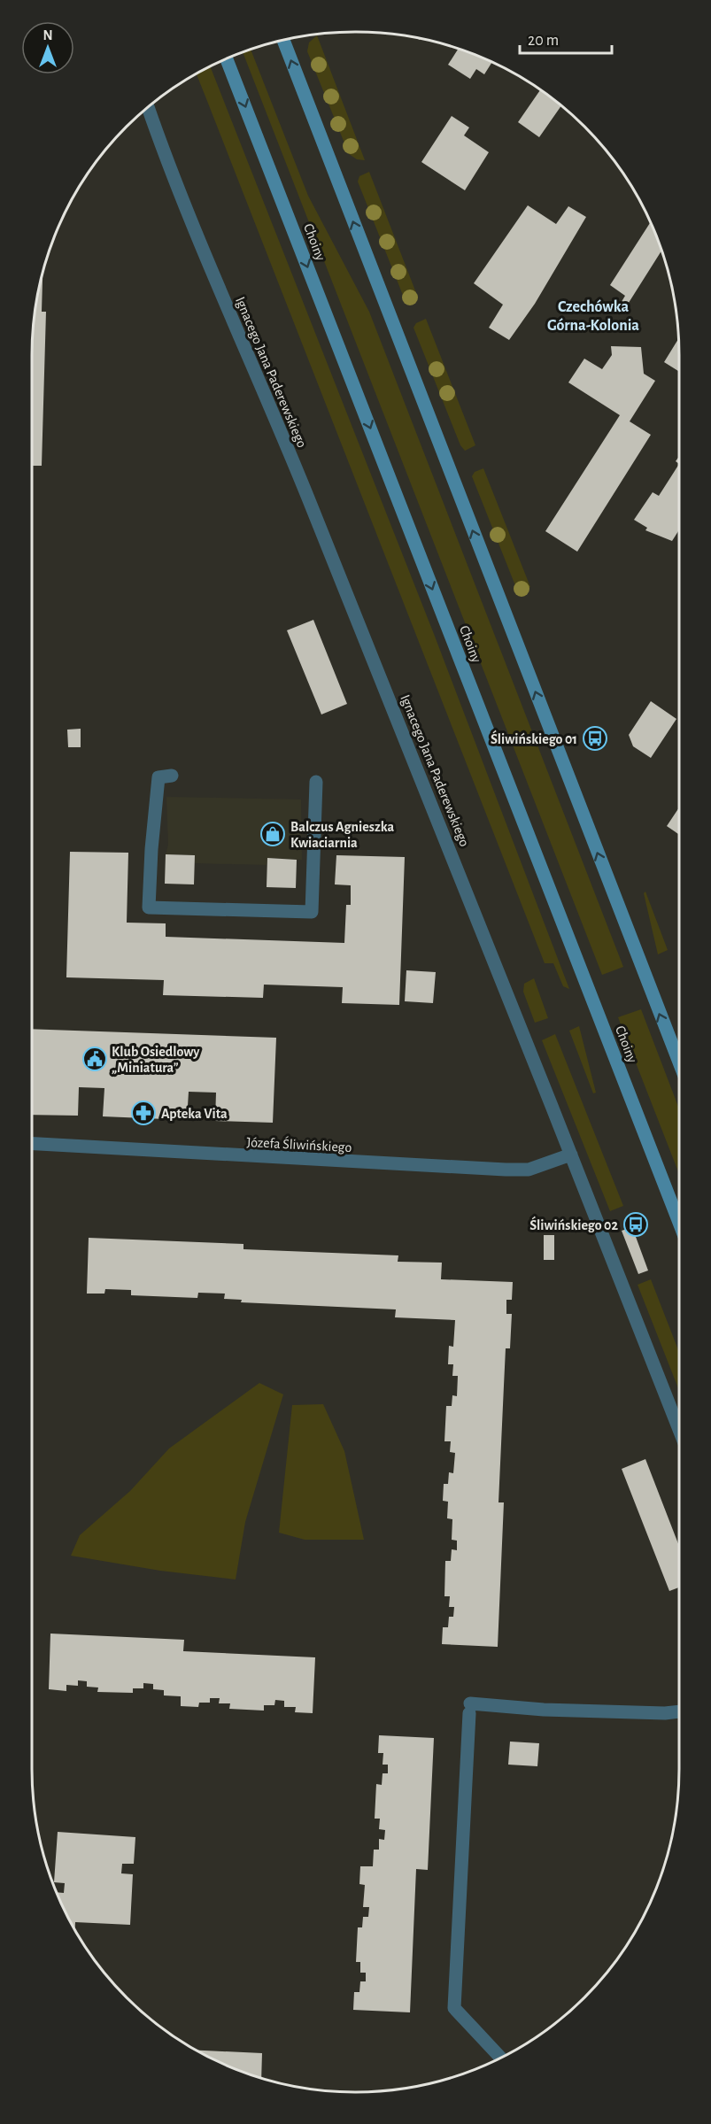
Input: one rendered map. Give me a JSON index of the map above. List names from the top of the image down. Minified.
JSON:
{"streets":{"street":["Choiny","Ignacego Jana Paderewskiego","Józefa Śliwińskiego"]},"crossings":[["Ignacego Jana Paderewskiego","Józefa Śliwińskiego"]],"districts":["Czechówka Górna-Kolonia"],"places":{"bus stop":["Śliwińskiego 01","Śliwińskiego 02"],"shop":["Balczus Agnieszka Kwiaciarnia"],"public building":["Klub Osiedlowy „Miniatura”"],"pharmacy":["Apteka Vita"]},"scale_bar":"20 m","north":"top"}
